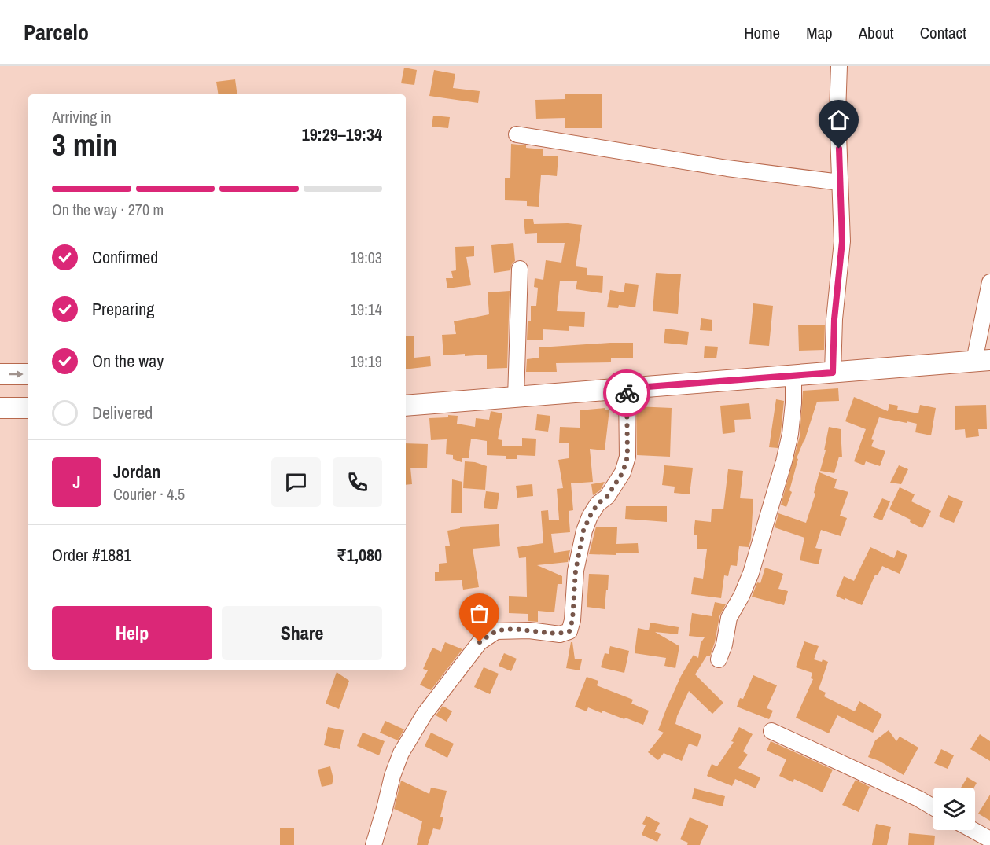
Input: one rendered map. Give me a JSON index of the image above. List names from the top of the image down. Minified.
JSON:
{"page":{"header":"Parcelo","nav":["Home","Map","About","Contact"],"heading":["3 min","Arriving in","19:29–19:34"],"panel":["Jordan","Courier · 4.5","Order #1881","₹1,080"],"bar":"On the way · 270 m","list":[["Confirmed","19:03"],["Preparing","19:14"],["On the way","19:19"],"Delivered"],"round":"J","buttons":["Help","Share"]}}
